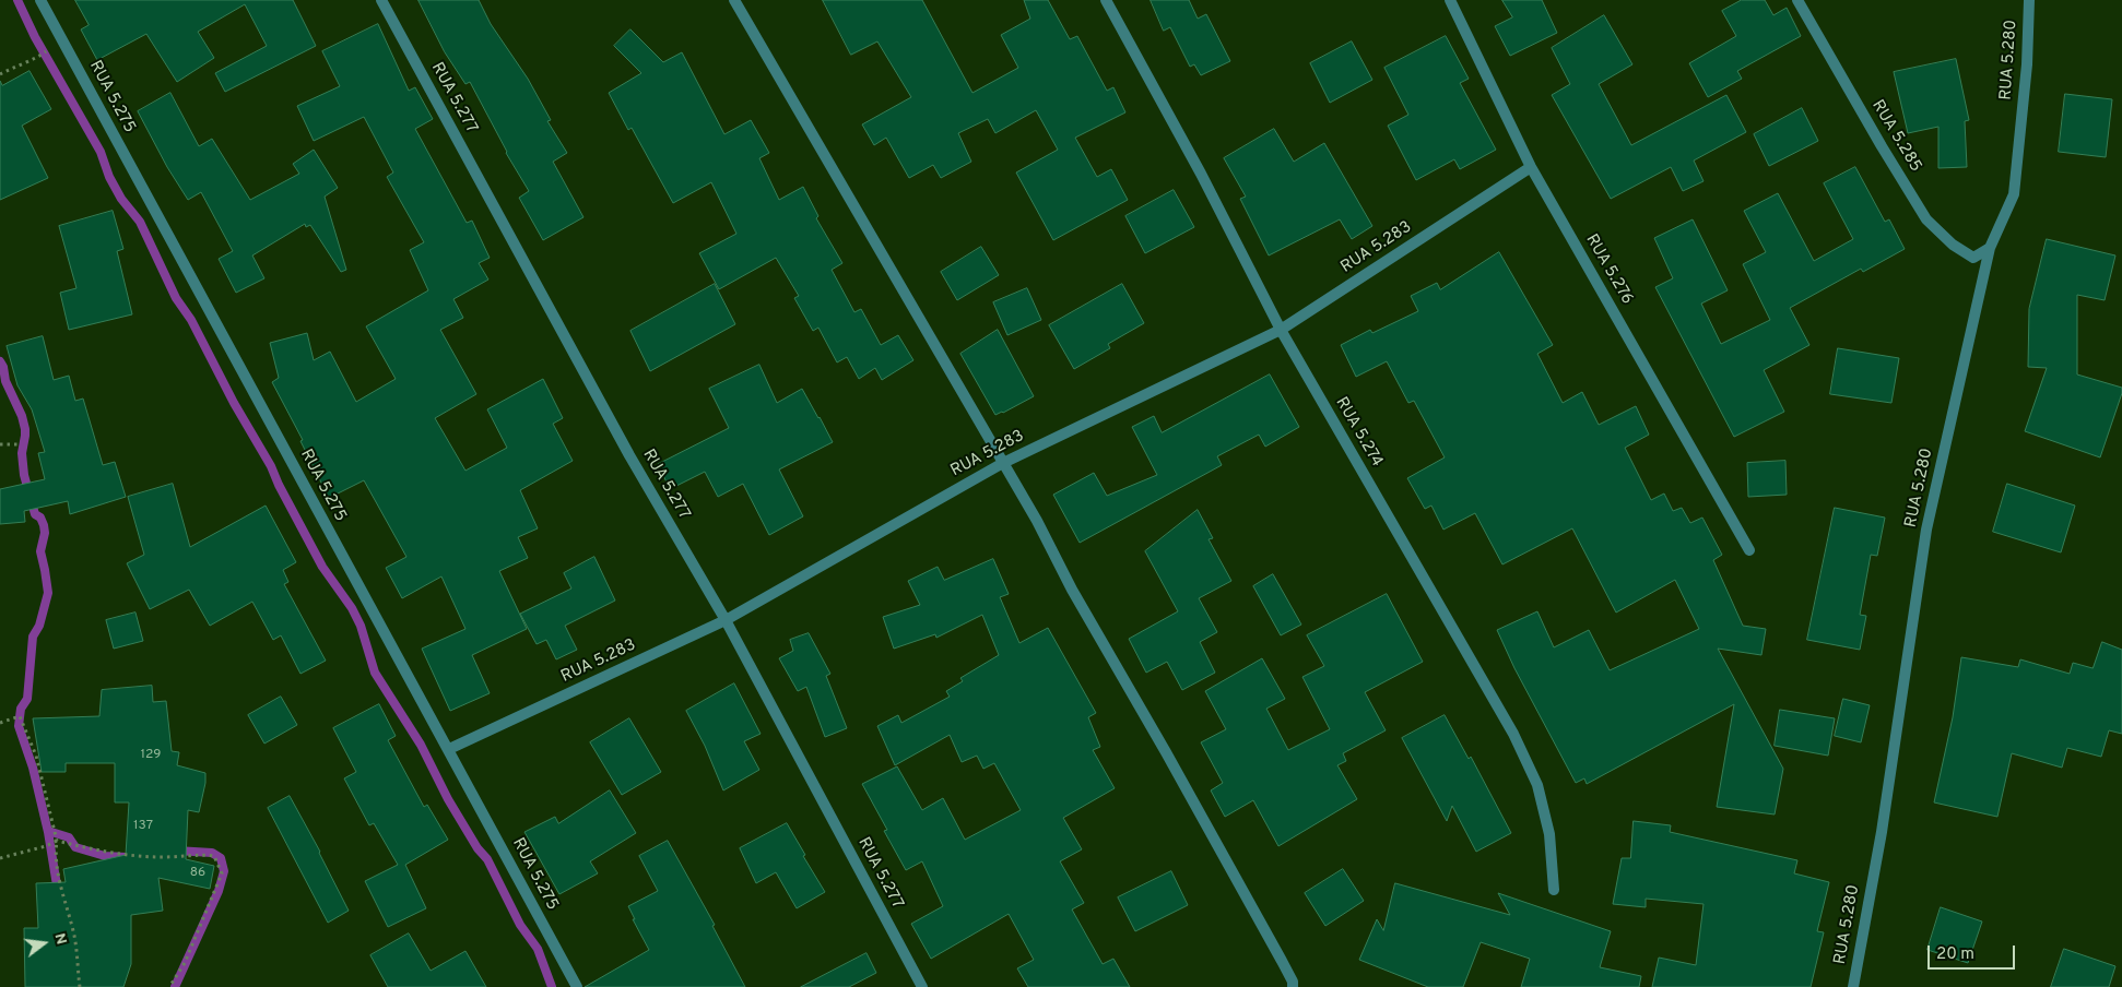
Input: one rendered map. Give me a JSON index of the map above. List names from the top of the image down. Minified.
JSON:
{"streets":{"street":["RUA 5.280","RUA 5.275","RUA 5.277","RUA 5.285","RUA 5.283","RUA 5.276","RUA 5.274"]},"crossings":[["RUA 5.280","RUA 5.285"],["RUA 5.275","RUA 5.283"],["RUA 5.277","RUA 5.283"],["RUA 5.283","RUA 5.276"],["RUA 5.283","RUA 5.274"]],"house_numbers":["129","137","86"],"scale_bar":"20 m","north":"right"}
